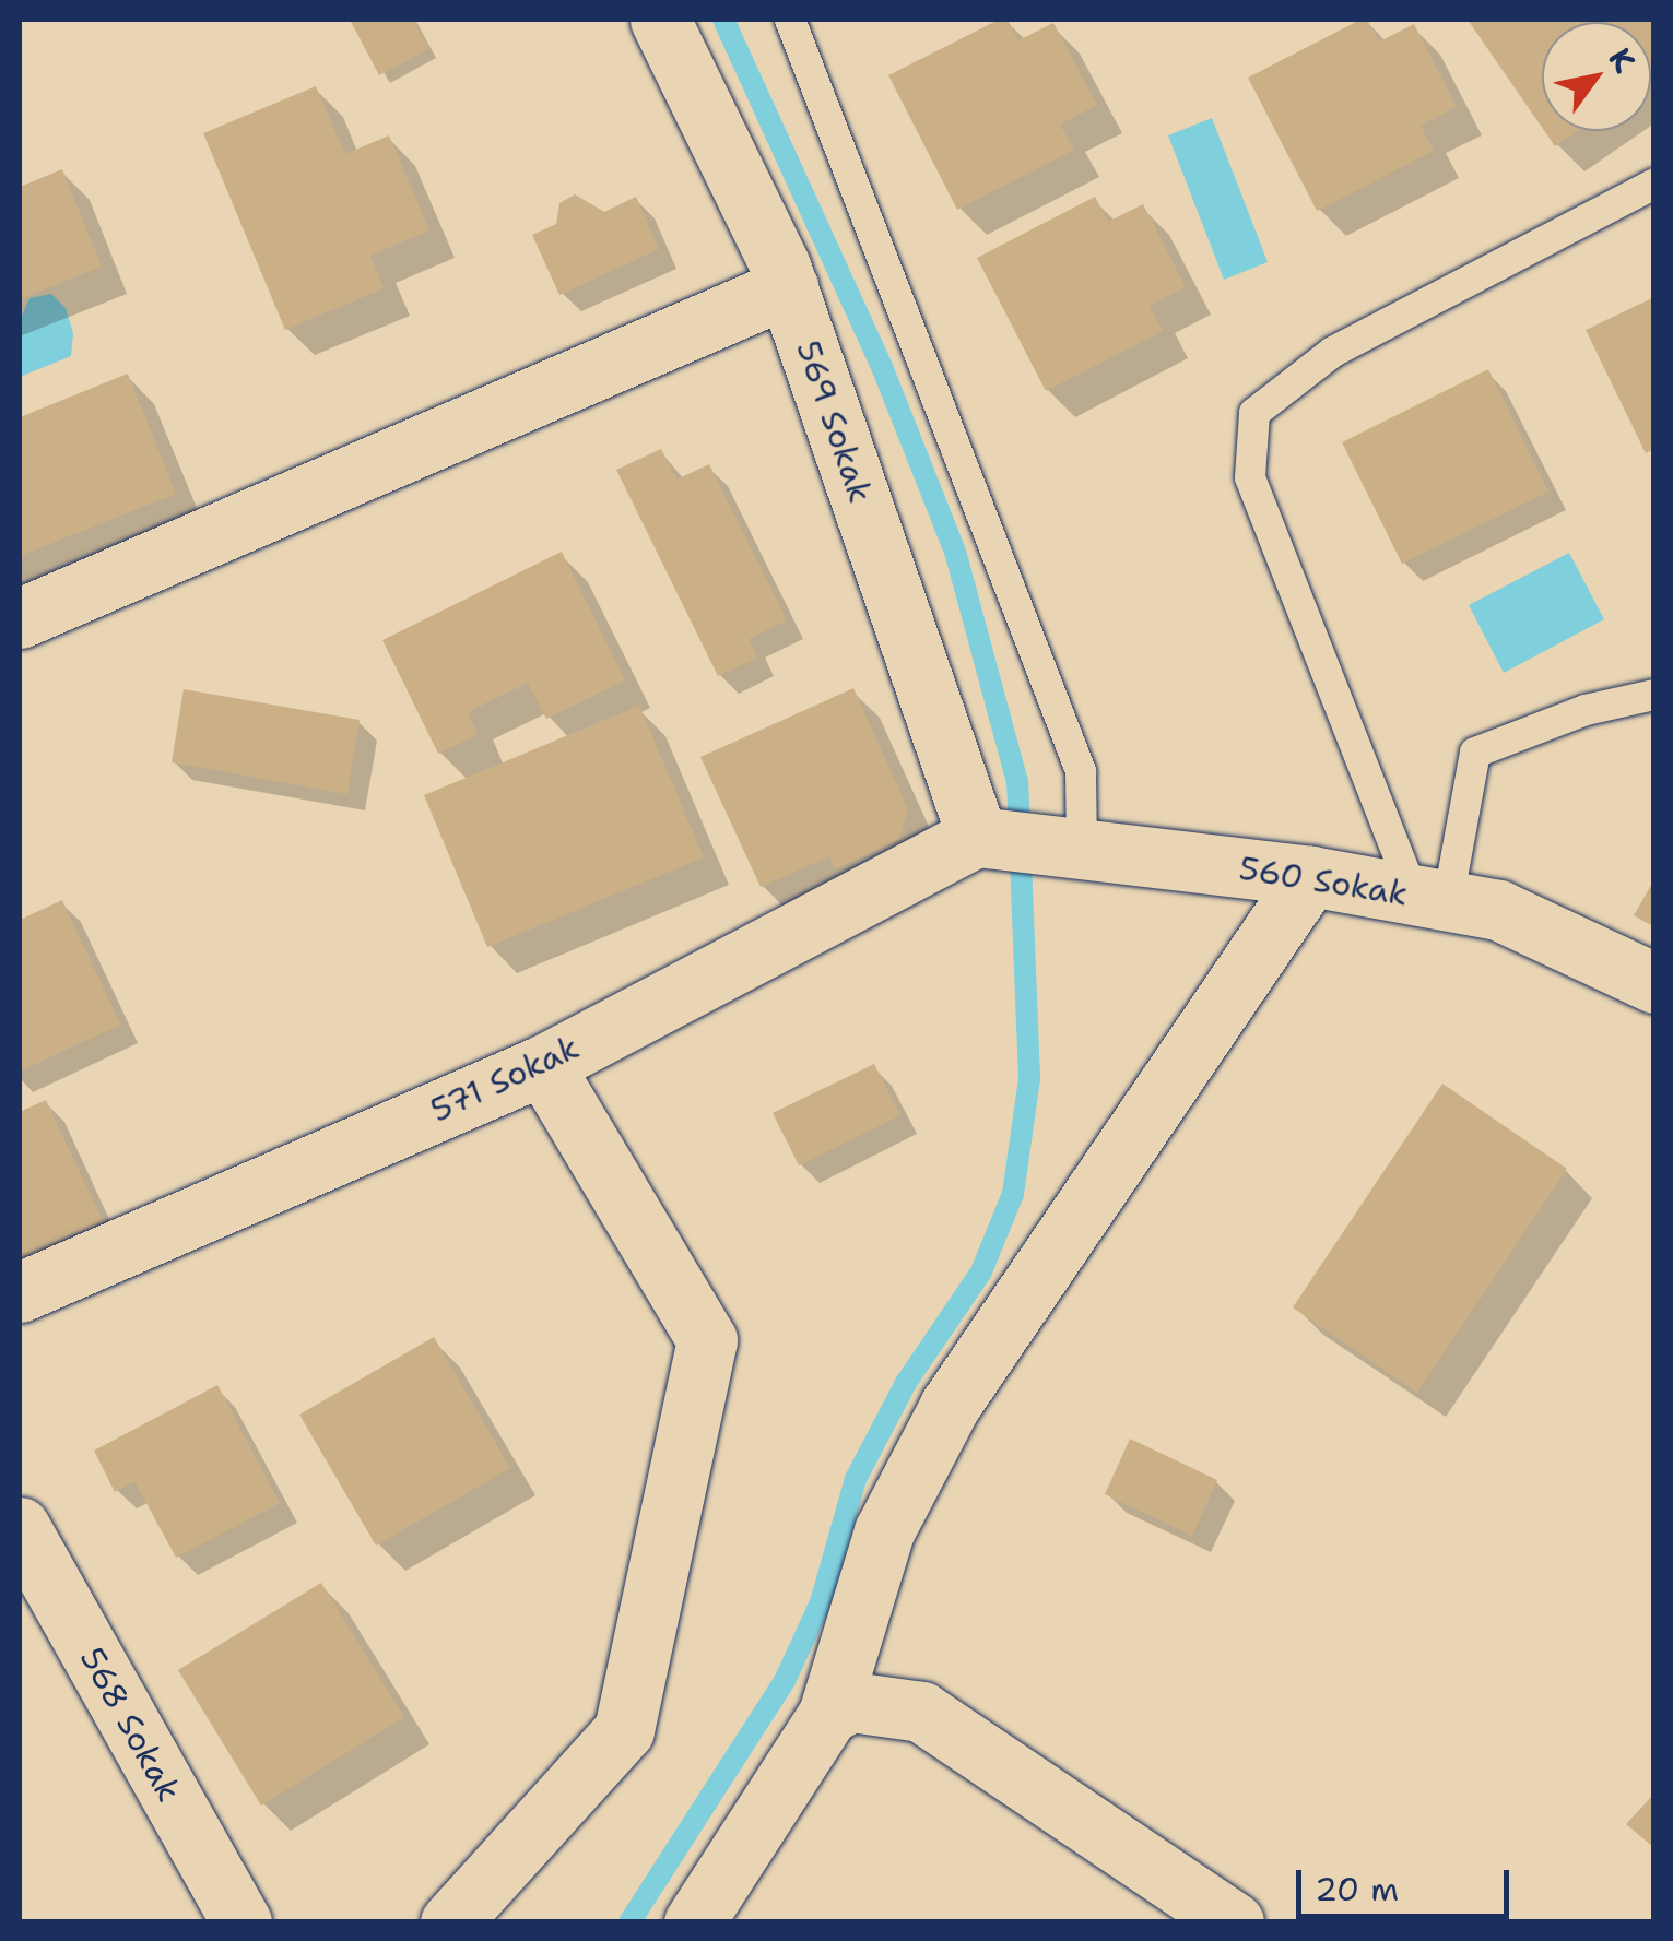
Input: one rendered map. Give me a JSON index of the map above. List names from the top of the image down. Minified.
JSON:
{"streets":{"street":["569 Sokak","560 Sokak","571 Sokak","568 Sokak"]},"crossings":[["569 Sokak","560 Sokak"],["569 Sokak","571 Sokak"],["560 Sokak","571 Sokak"]],"scale_bar":"20 m","north":"top right"}
